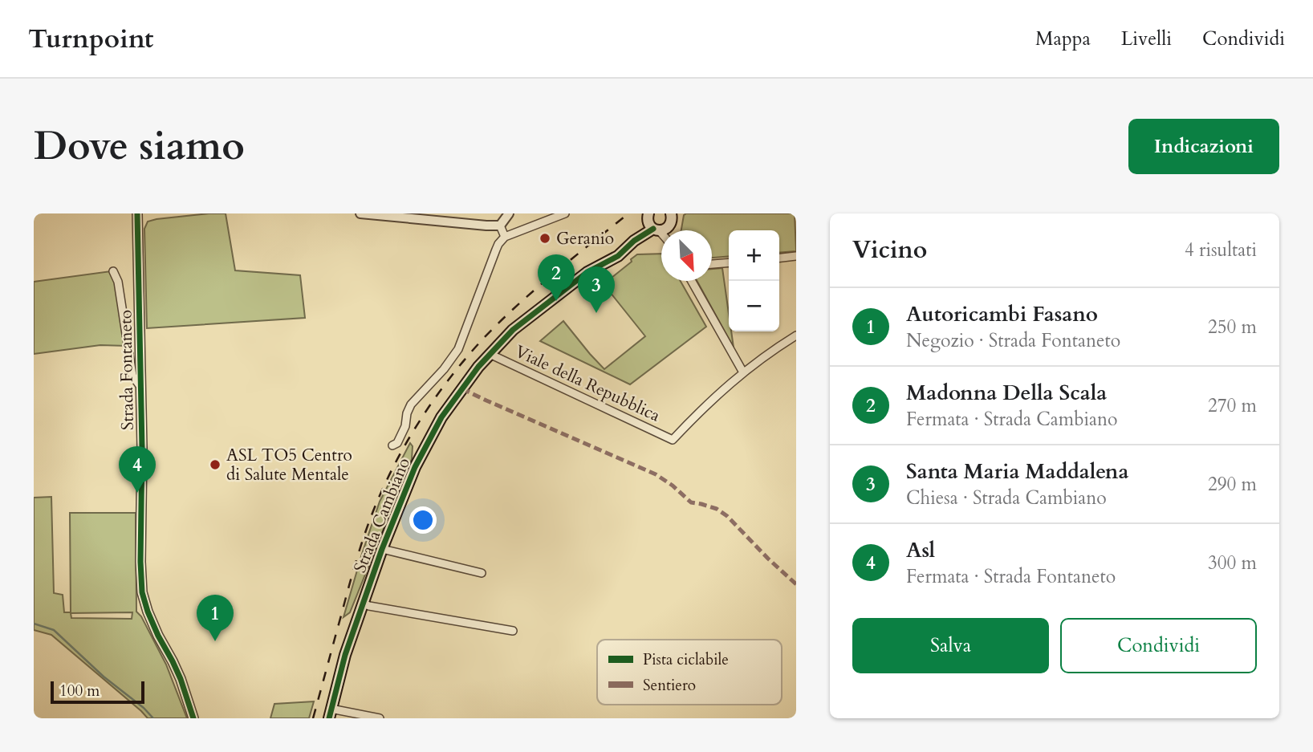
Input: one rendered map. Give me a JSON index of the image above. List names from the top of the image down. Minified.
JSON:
{"streets":{"main road":["Strada Cambiano"],"street":["Strada Fontaneto","Viale della Repubblica"]},"crossings":[["Viale della Repubblica","Strada Cambiano"]],"places":["Geranio","ASL TO5 Centro di Salute Mentale"],"legend":["Pista ciclabile","Sentiero"],"scale_bar":"100 m","north":"bottom right","page":{"header":"Turnpoint","nav":["Mappa","Livelli","Condividi"],"buttons":["Indicazioni",["Salva","Condividi"]],"title":"Dove siamo","heading":["Vicino","4 risultati"],"map_buttons":["+","−"],"pins":["2","3","4","1"],"list":[{"mark":"1","name":"Autoricambi Fasano","note":"Negozio · Strada Fontaneto","value":"250 m"},{"mark":"2","name":"Madonna Della Scala","note":"Fermata · Strada Cambiano","value":"270 m"},{"mark":"3","name":"Santa Maria Maddalena","note":"Chiesa · Strada Cambiano","value":"290 m"},{"mark":"4","name":"Asl","note":"Fermata · Strada Fontaneto","value":"300 m"}],"scale":"100 m"}}
